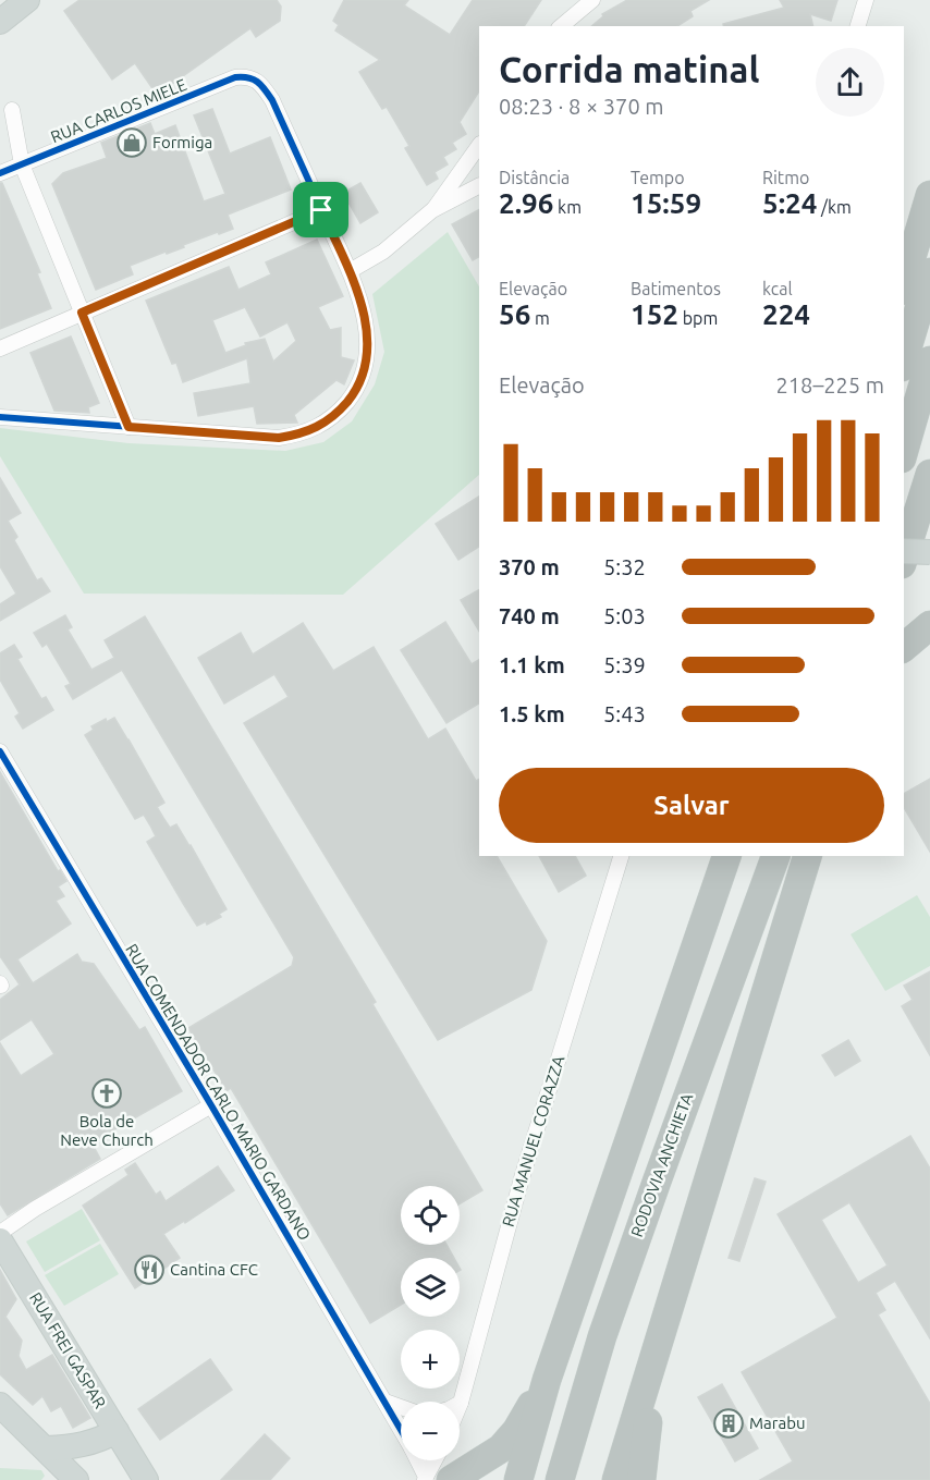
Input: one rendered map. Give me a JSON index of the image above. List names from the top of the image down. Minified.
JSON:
{"streets":{"highway":["RODOVIA ANCHIETA"],"main road":["RUA FREI GASPAR"],"street":["RUA CARLOS MIELE","RUA COMENDADOR CARLO MARIO GARDANO","RUA MANUEL CORAZZA"]},"places":{"shop":["Formiga"],"church":["Bola de Neve Church"],"restaurant":["Cantina CFC"],"building":["Marabu"]},"page":{"heading":["Corrida matinal","08:23 · 8 × 370 m"],"stats":[["Distância","2.96 km"],["Tempo","15:59"],["Ritmo","5:24 /km"],["Elevação","56 m"],["Batimentos","152 bpm"],["kcal","224"]],"chart":["Elevação","218–225 m"],"list":[{"name":"370 m","note":"5:32"},{"name":"740 m","note":"5:03"},{"name":"1.1 km","note":"5:39"},{"name":"1.5 km","note":"5:43"}],"buttons":"Salvar","map_buttons":["+","−"]}}
